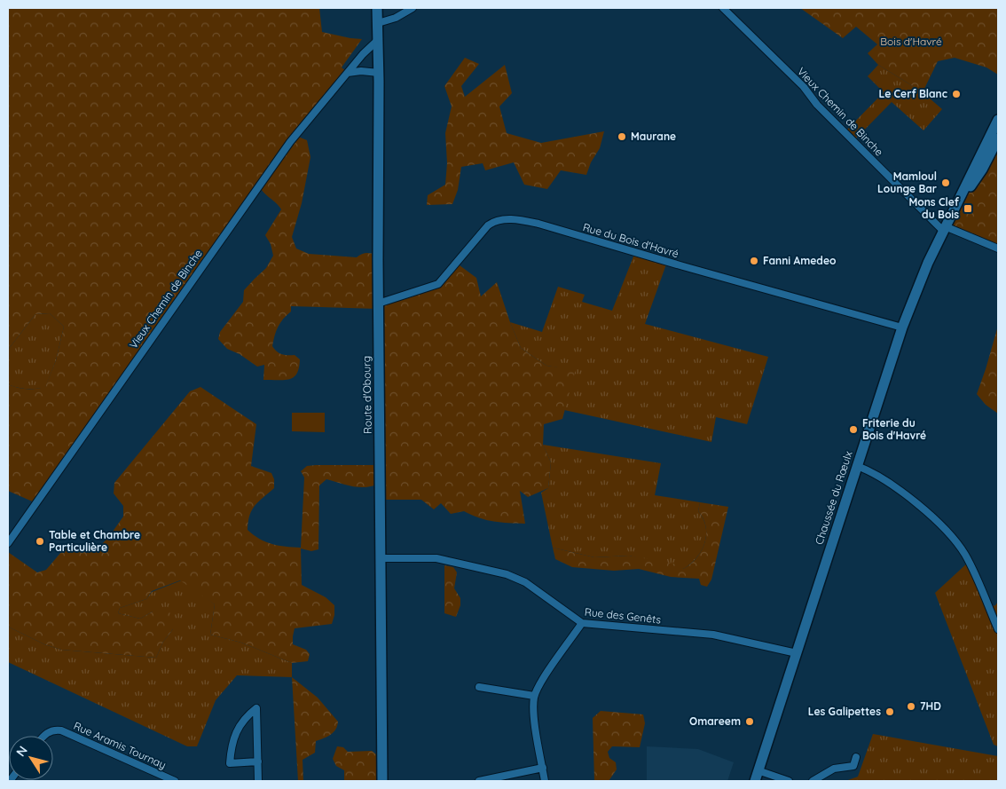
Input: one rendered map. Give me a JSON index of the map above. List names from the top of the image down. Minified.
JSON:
{"streets":{"main road":["Route d'Obourg","Chaussée du Rœulx"],"street":["Vieux Chemin de Binche","Rue du Bois d'Havré","Rue des Genêts","Rue Aramis Tournay"]},"crossings":[["Vieux Chemin de Binche","Route d'Obourg"],["Vieux Chemin de Binche","Chaussée du Rœulx"],["Rue du Bois d'Havré","Route d'Obourg"],["Rue du Bois d'Havré","Chaussée du Rœulx"],["Route d'Obourg","Rue des Genêts"],["Chaussée du Rœulx","Rue des Genêts"]],"parks":["Bois d'Havré"],"places":{"other":["Le Cerf Blanc","Maurane","Mamloul Lounge Bar","Fanni Amedeo","Friterie du Bois d'Havré","Table et Chambre Particulière","7HD","Les Galipettes","Omareem"],"transit":["Mons Clef du Bois"]},"north":"top left"}
